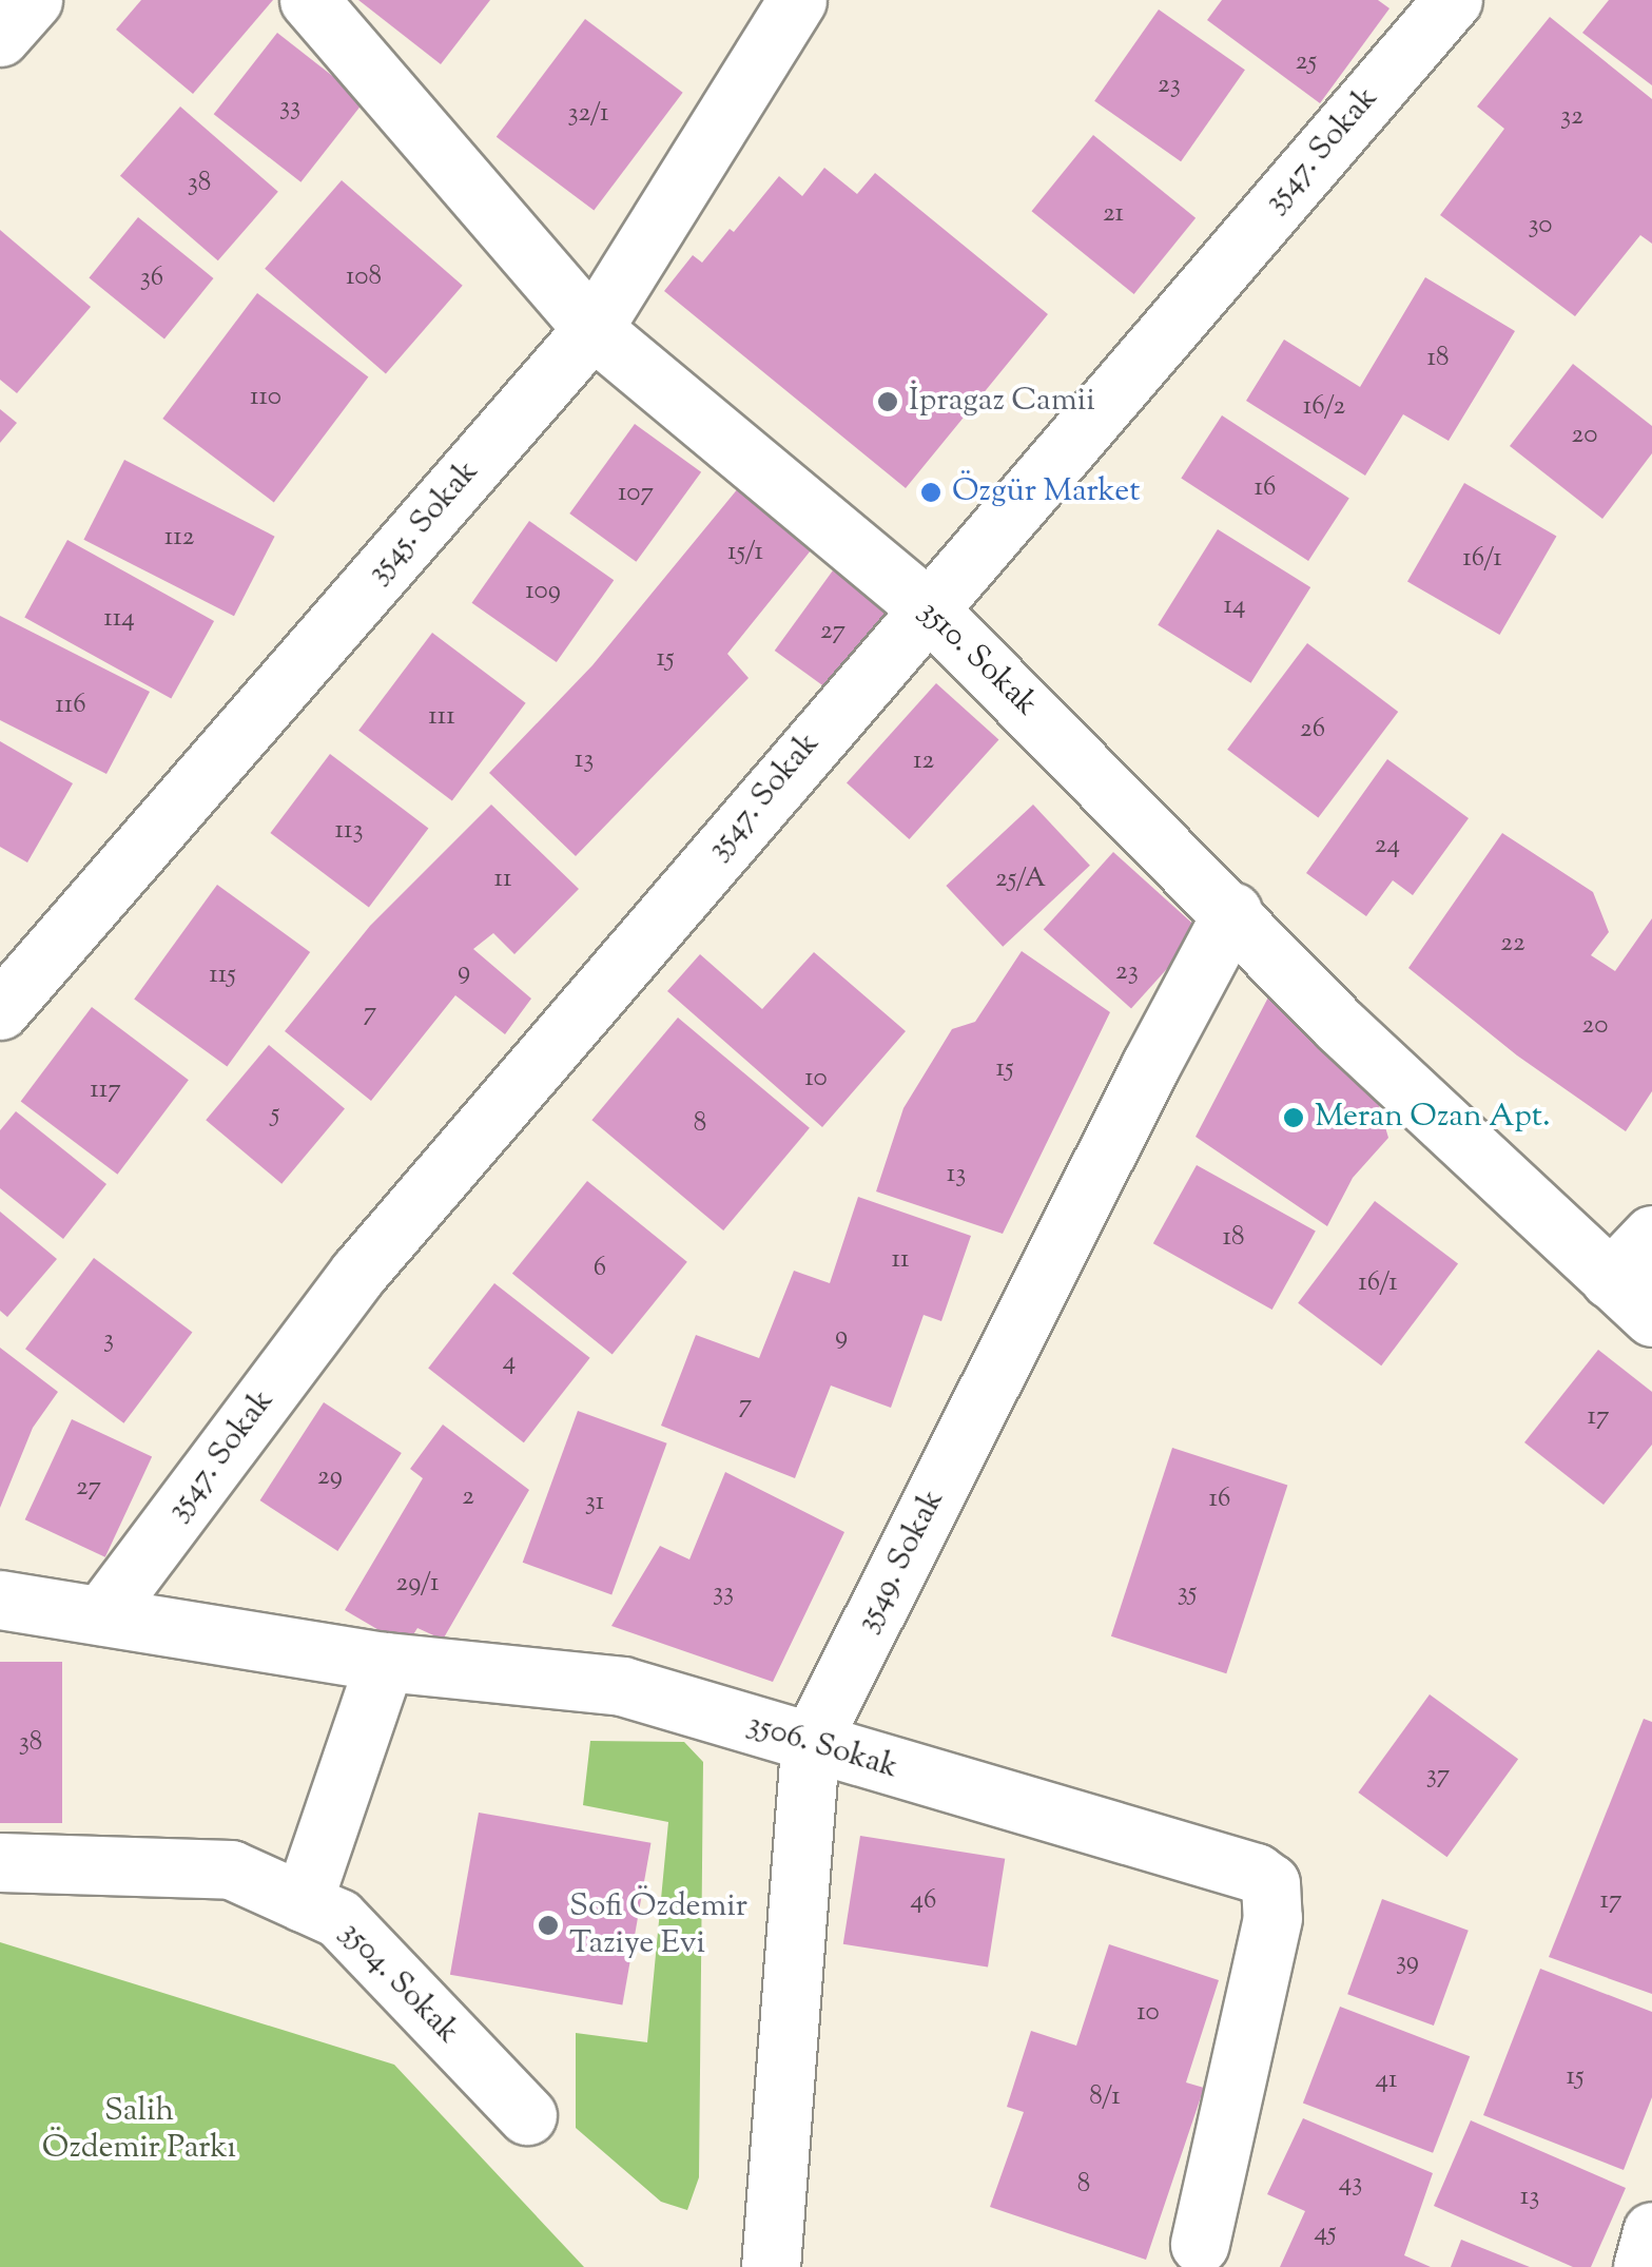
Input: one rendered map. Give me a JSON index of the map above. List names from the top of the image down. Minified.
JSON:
{"streets":{"street":["3547. Sokak","3545. Sokak","3510. Sokak","3549. Sokak","3506. Sokak","3504. Sokak"]},"crossings":[["3547. Sokak","3510. Sokak"],["3547. Sokak","3506. Sokak"],["3545. Sokak","3510. Sokak"],["3510. Sokak","3549. Sokak"],["3549. Sokak","3506. Sokak"]],"parks":["Salih Özdemir Parkı"],"places":["İpragaz Camii","Özgür Market","Meran Ozan Apt.","Sofi Özdemir Taziye Evi"],"house_numbers":["25","23","33","32/1","32","38","21","30","108","36","18","110","16/2","20","16","107","112","15/1","16/1","109","14","114","27","15","116","111","26","13","12","113","24","11","25/A","22","9","23","115","7","20","15","10","117","5","8","13","18","11","6","16/1","9","3","4","7","17","29","27","2","16","31","29/1","33","35","38","37","46","17","39","10","15","41","8/1","43","8","13","45"]}
